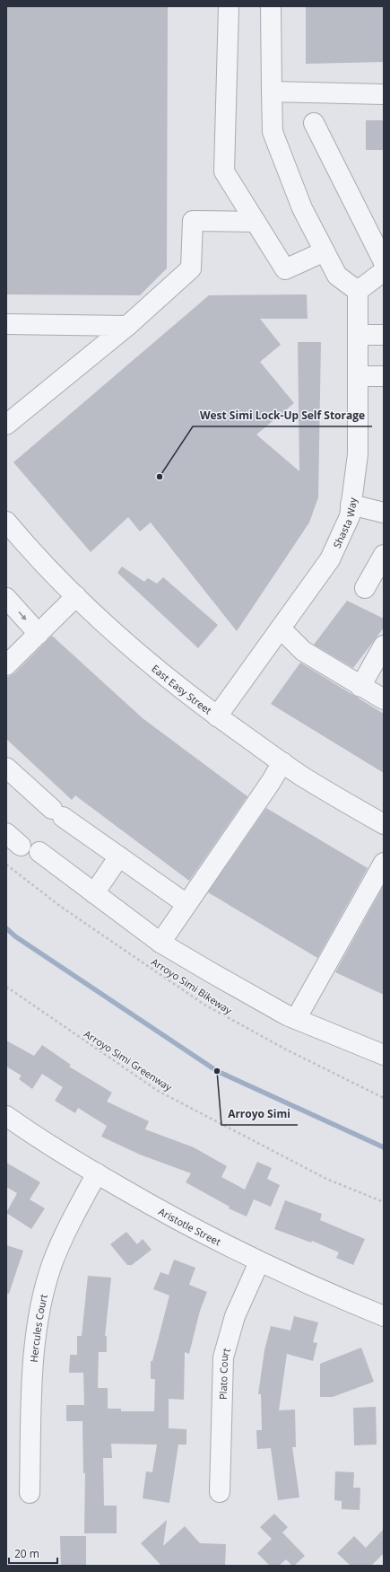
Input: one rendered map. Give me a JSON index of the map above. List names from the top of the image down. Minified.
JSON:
{"streets":{"street":["Shasta Way","East Easy Street","Aristotle Street","Hercules Court","Plato Court"],"path":["Arroyo Simi Bikeway","Arroyo Simi Greenway"]},"crossings":[["Shasta Way","East Easy Street"],["Aristotle Street","Hercules Court"],["Aristotle Street","Plato Court"]],"places":["West Simi Lock-Up Self Storage","Arroyo Simi"],"scale_bar":"20 m"}
